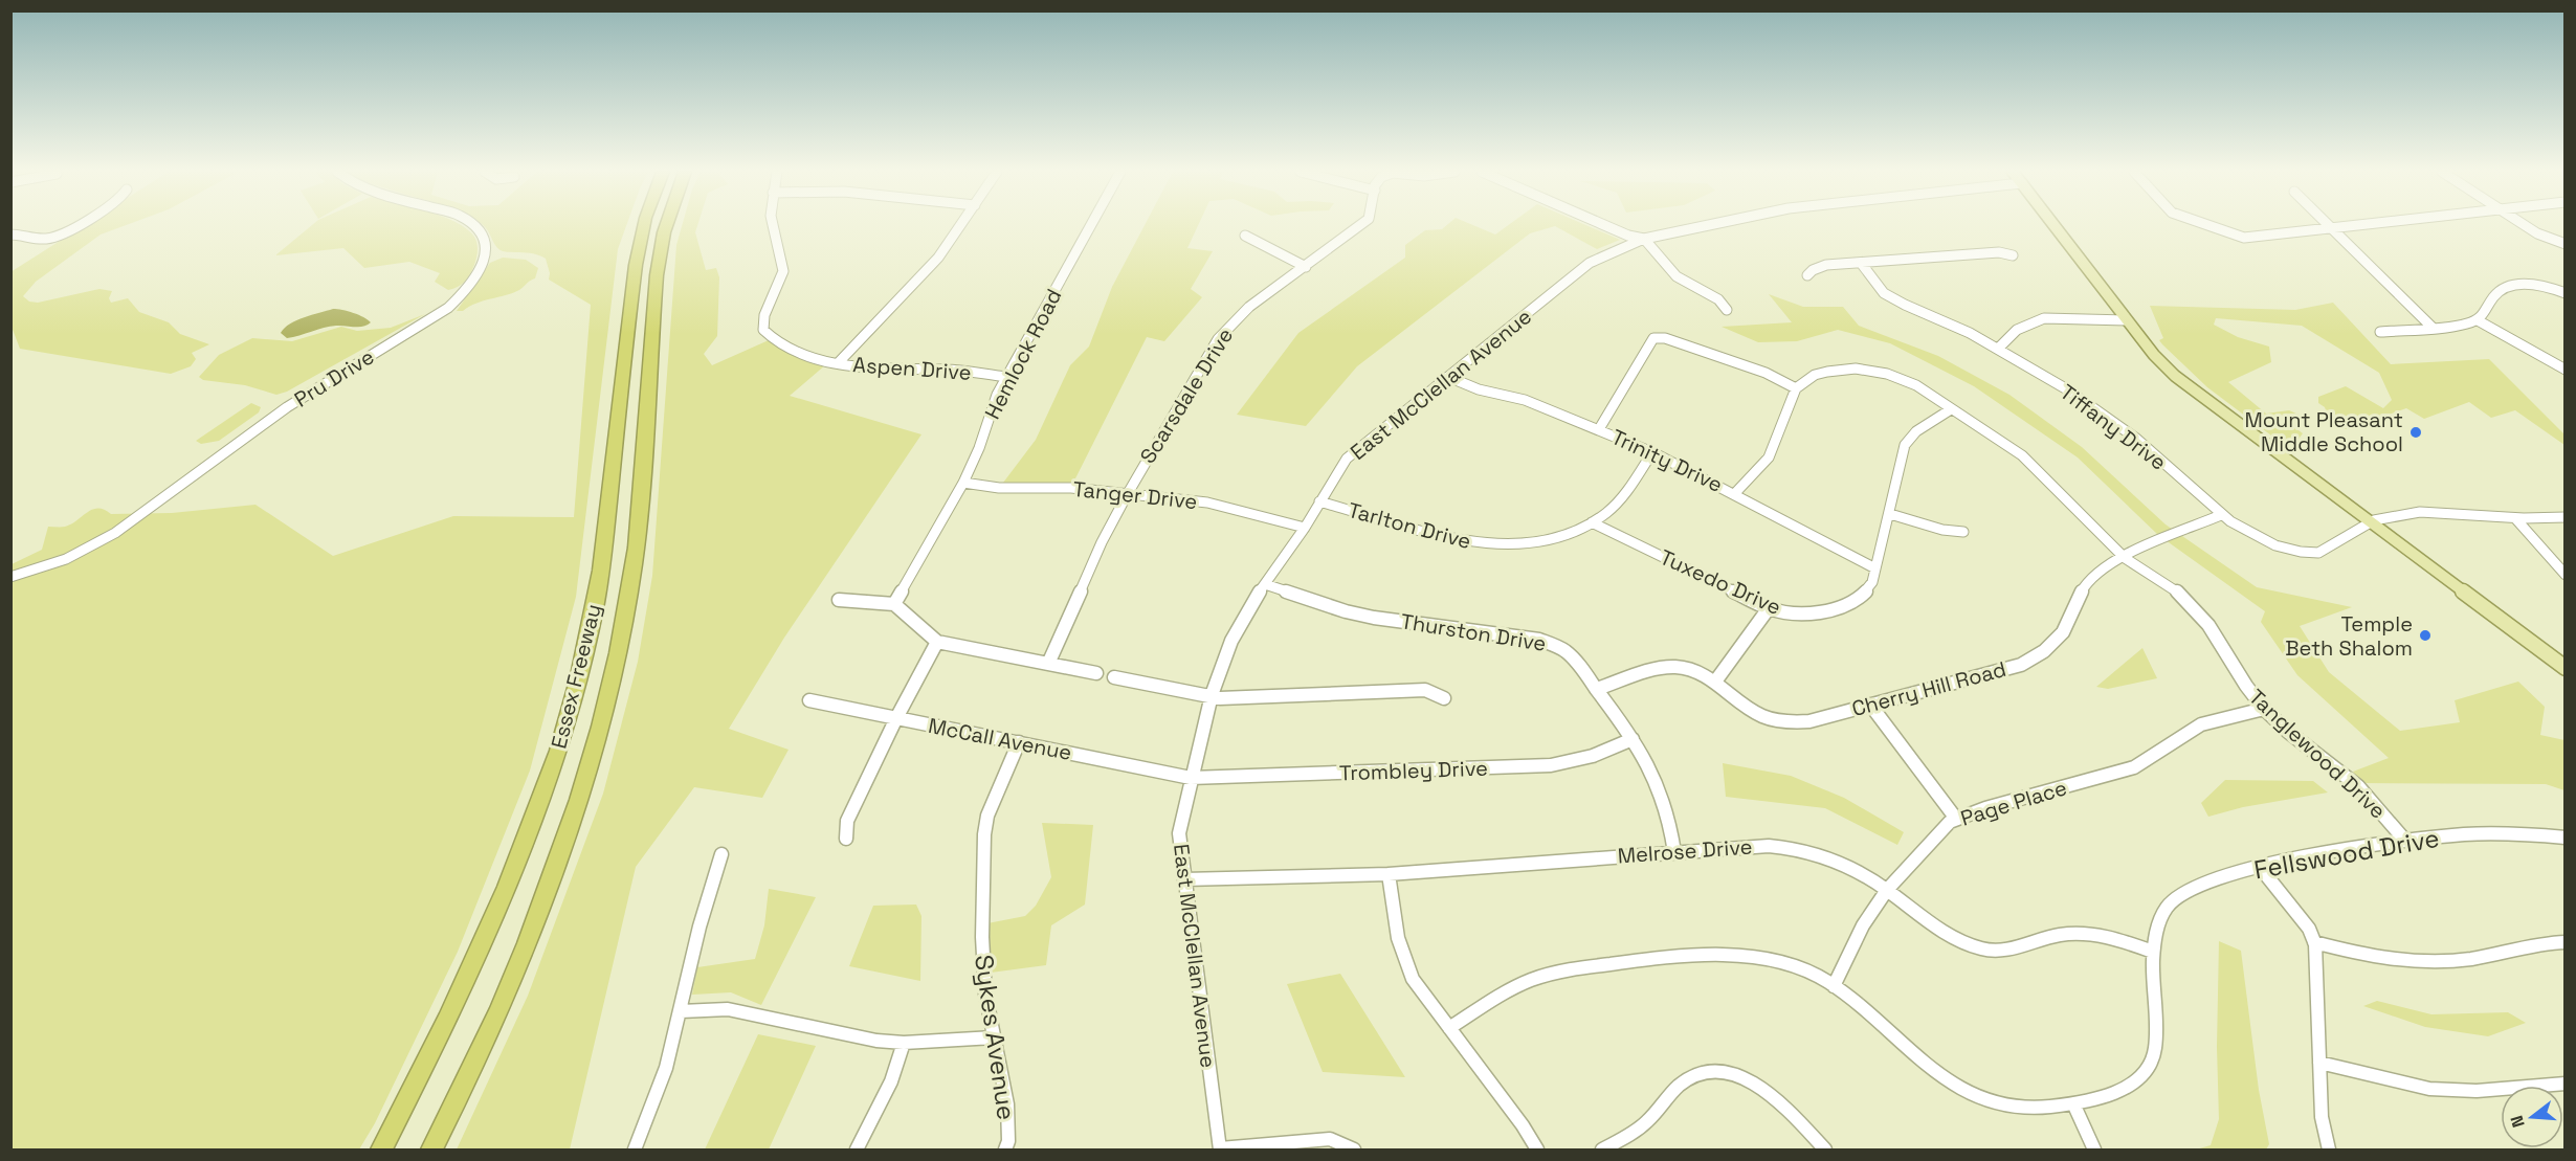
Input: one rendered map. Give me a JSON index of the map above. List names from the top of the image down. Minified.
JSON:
{"streets":{"highway":["Essex Freeway"],"street":["Hemlock Road","Aspen Drive","Pru Drive","East McClellan Avenue","Scarsdale Drive","Tiffany Drive","Trinity Drive","Tanger Drive","Tarlton Drive","Tuxedo Drive","Thurston Drive","Cherry Hill Road","McCall Avenue","Tanglewood Drive","Trombley Drive","Page Place","Melrose Drive","Fellswood Drive","Sykes Avenue"]},"crossings":[["Hemlock Road","Aspen Drive"],["Hemlock Road","Tanger Drive"],["East McClellan Avenue","Trinity Drive"],["East McClellan Avenue","Tanger Drive"],["East McClellan Avenue","Tarlton Drive"],["East McClellan Avenue","Thurston Drive"],["East McClellan Avenue","McCall Avenue"],["East McClellan Avenue","Trombley Drive"],["East McClellan Avenue","Melrose Drive"],["Scarsdale Drive","Tanger Drive"],["Tiffany Drive","Cherry Hill Road"],["Trinity Drive","Tarlton Drive"],["Trinity Drive","Tuxedo Drive"],["Tarlton Drive","Tuxedo Drive"],["Tuxedo Drive","Tanglewood Drive"],["Thurston Drive","Cherry Hill Road"],["Thurston Drive","Trombley Drive"],["Thurston Drive","Melrose Drive"],["Cherry Hill Road","Tanglewood Drive"],["McCall Avenue","Trombley Drive"],["McCall Avenue","Sykes Avenue"],["Tanglewood Drive","Page Place"],["Tanglewood Drive","Fellswood Drive"],["Page Place","Melrose Drive"],["Page Place","Fellswood Drive"],["Melrose Drive","Fellswood Drive"]],"places":["Mount Pleasant Middle School","Temple Beth Shalom"],"north":"left"}
